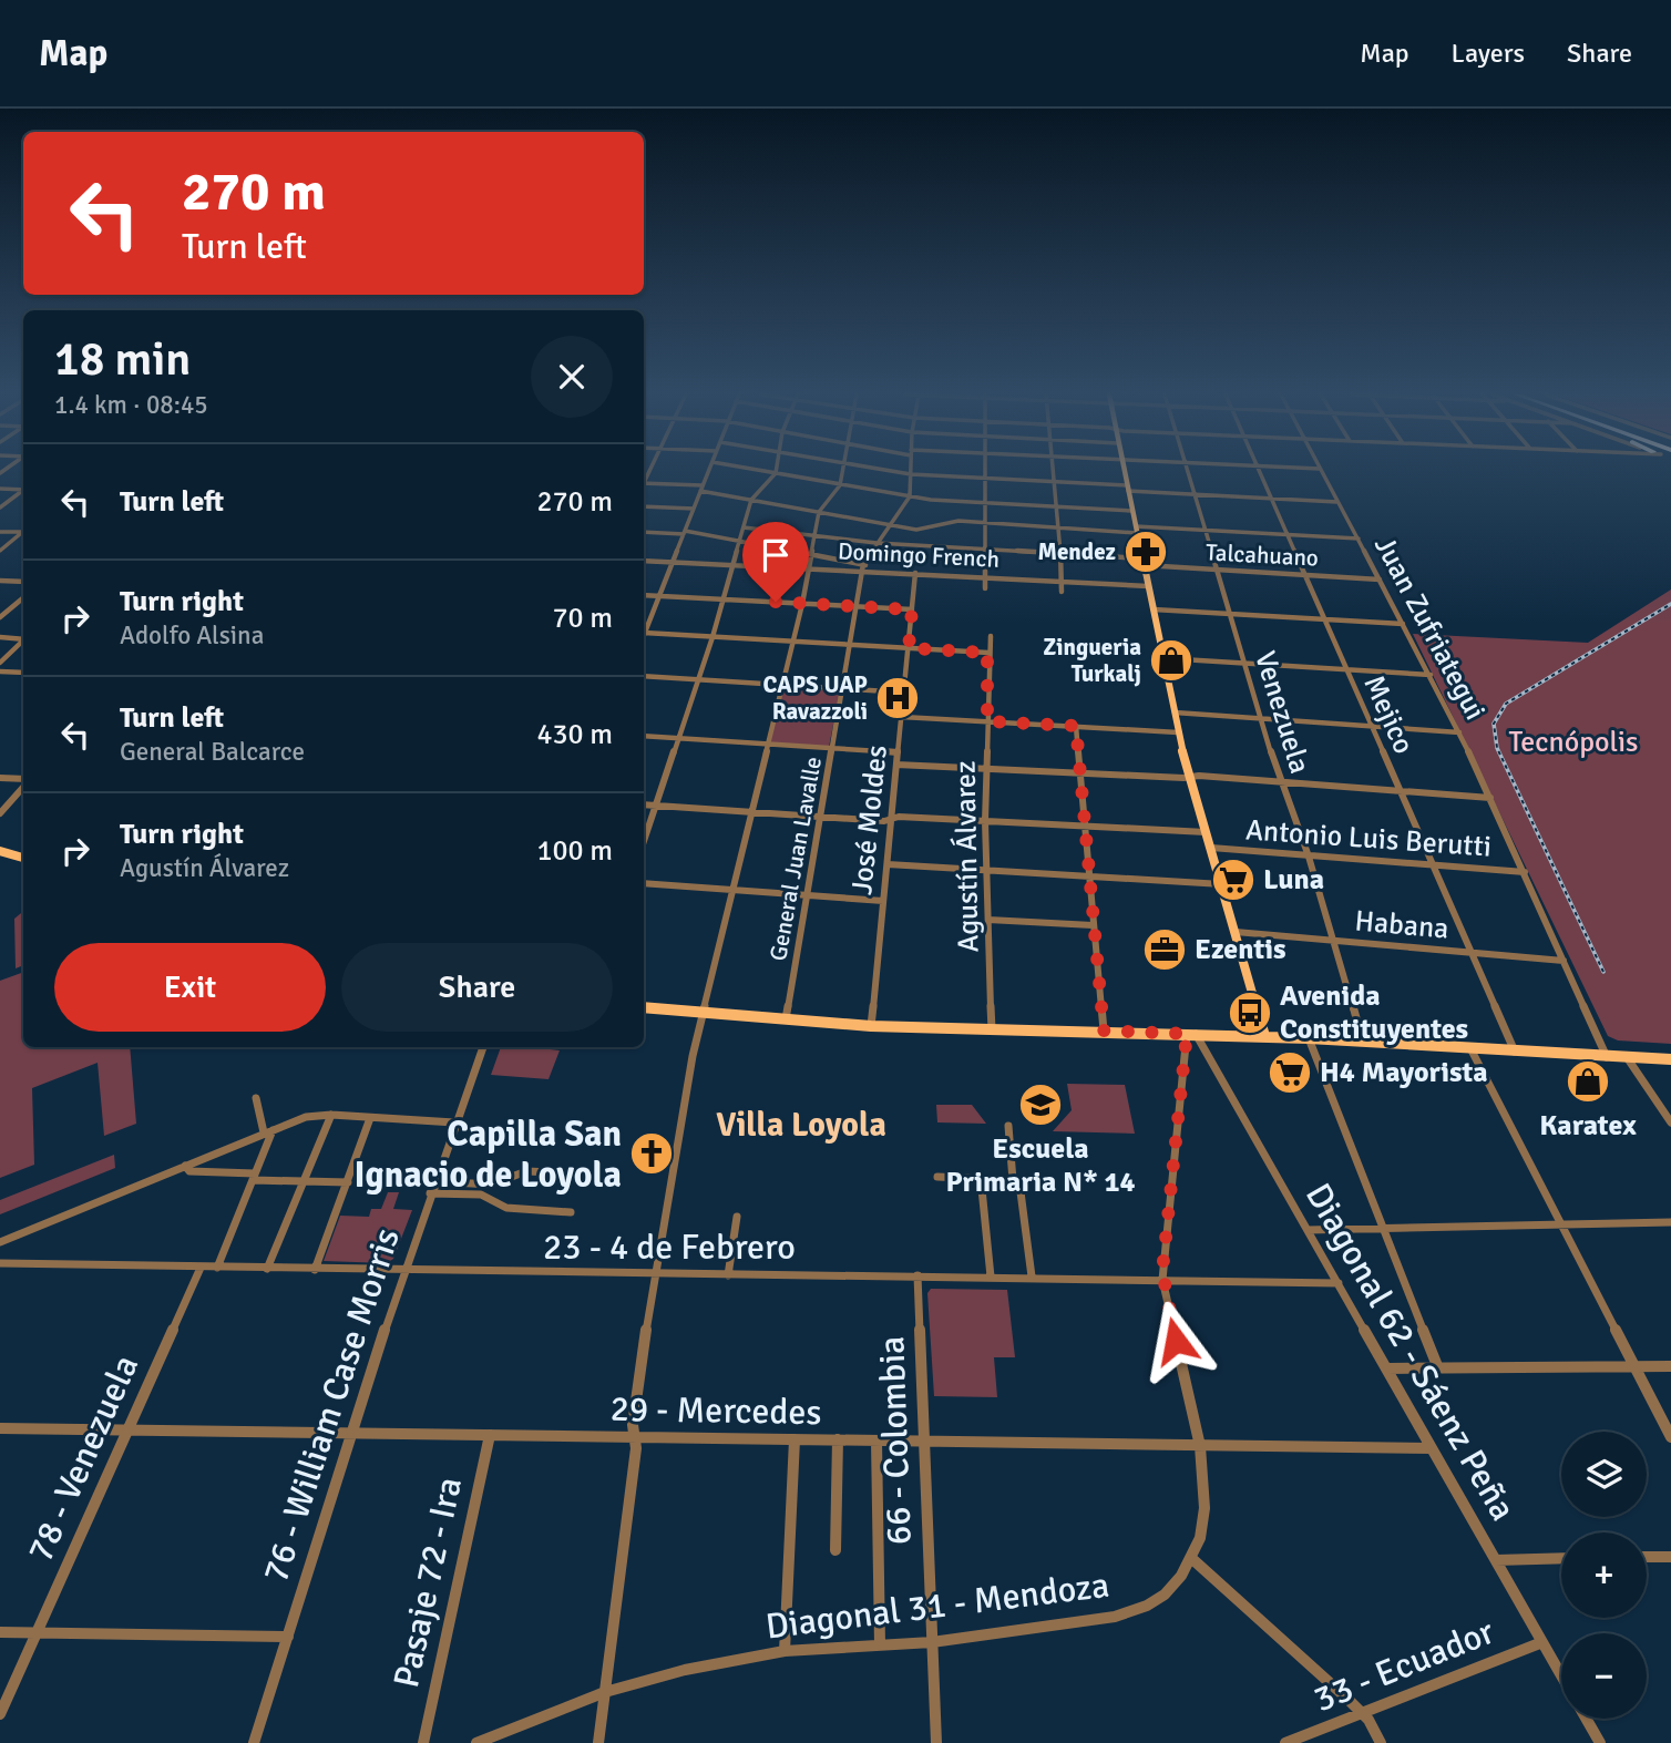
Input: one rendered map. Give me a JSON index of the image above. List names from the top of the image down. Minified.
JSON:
{"streets":{"street":["Domingo French","Talcahuano","Juan Zufriategui","Venezuela","Mejico","José Moldes","Antonio Luis Berutti","Agustín Álvarez","General Juan Lavalle","Habana","23 - 4 de Febrero","Diagonal 62 - Sáenz Peña","76 - William Case Morris","29 - Mercedes","66 - Colombia","78 - Venezuela","Pasaje 72 - Ira","Diagonal 31 - Mendoza","33 - Ecuador"]},"crossings":[["Domingo French","José Moldes"],["Domingo French","General Juan Lavalle"],["Talcahuano","Juan Zufriategui"],["Talcahuano","Venezuela"],["Talcahuano","Mejico"],["Talcahuano","General Juan Lavalle"],["Juan Zufriategui","Antonio Luis Berutti"],["Juan Zufriategui","Habana"],["Venezuela","Antonio Luis Berutti"],["Venezuela","Habana"],["Mejico","Antonio Luis Berutti"],["Mejico","Habana"],["José Moldes","Antonio Luis Berutti"],["Antonio Luis Berutti","Agustín Álvarez"],["Antonio Luis Berutti","General Juan Lavalle"],["23 - 4 de Febrero","Diagonal 62 - Sáenz Peña"],["23 - 4 de Febrero","76 - William Case Morris"],["23 - 4 de Febrero","66 - Colombia"],["23 - 4 de Febrero","78 - Venezuela"],["23 - 4 de Febrero","Diagonal 31 - Mendoza"],["Diagonal 62 - Sáenz Peña","29 - Mercedes"],["Diagonal 62 - Sáenz Peña","Diagonal 31 - Mendoza"],["Diagonal 62 - Sáenz Peña","33 - Ecuador"],["76 - William Case Morris","29 - Mercedes"],["29 - Mercedes","66 - Colombia"],["29 - Mercedes","78 - Venezuela"],["29 - Mercedes","Pasaje 72 - Ira"],["29 - Mercedes","Diagonal 31 - Mendoza"],["66 - Colombia","Diagonal 31 - Mendoza"]],"districts":["Villa Loyola"],"parks":["Tecnópolis"],"places":{"pharmacy":["Mendez"],"shop":["Zingueria Turkalj","Karatex"],"hospital":["CAPS UAP Ravazzoli"],"supermarket":["Luna","H4 Mayorista"],"office":["Ezentis"],"bus stop":["Avenida Constituyentes"],"school or university":["Escuela Primaria N* 14"],"church":["Capilla San Ignacio de Loyola"]},"page":{"header":"Map","nav":["Map","Layers","Share"],"turn":["270 m","Turn left"],"heading":["18 min","1.4 km · 08:45"],"list":[{"name":"Turn left","value":"270 m"},{"name":"Turn right","note":"Adolfo Alsina","value":"70 m"},{"name":"Turn left","note":"General Balcarce","value":"430 m"},{"name":"Turn right","note":"Agustín Álvarez","value":"100 m"}],"buttons":["Exit","Share"],"map_buttons":["+","−"]}}
